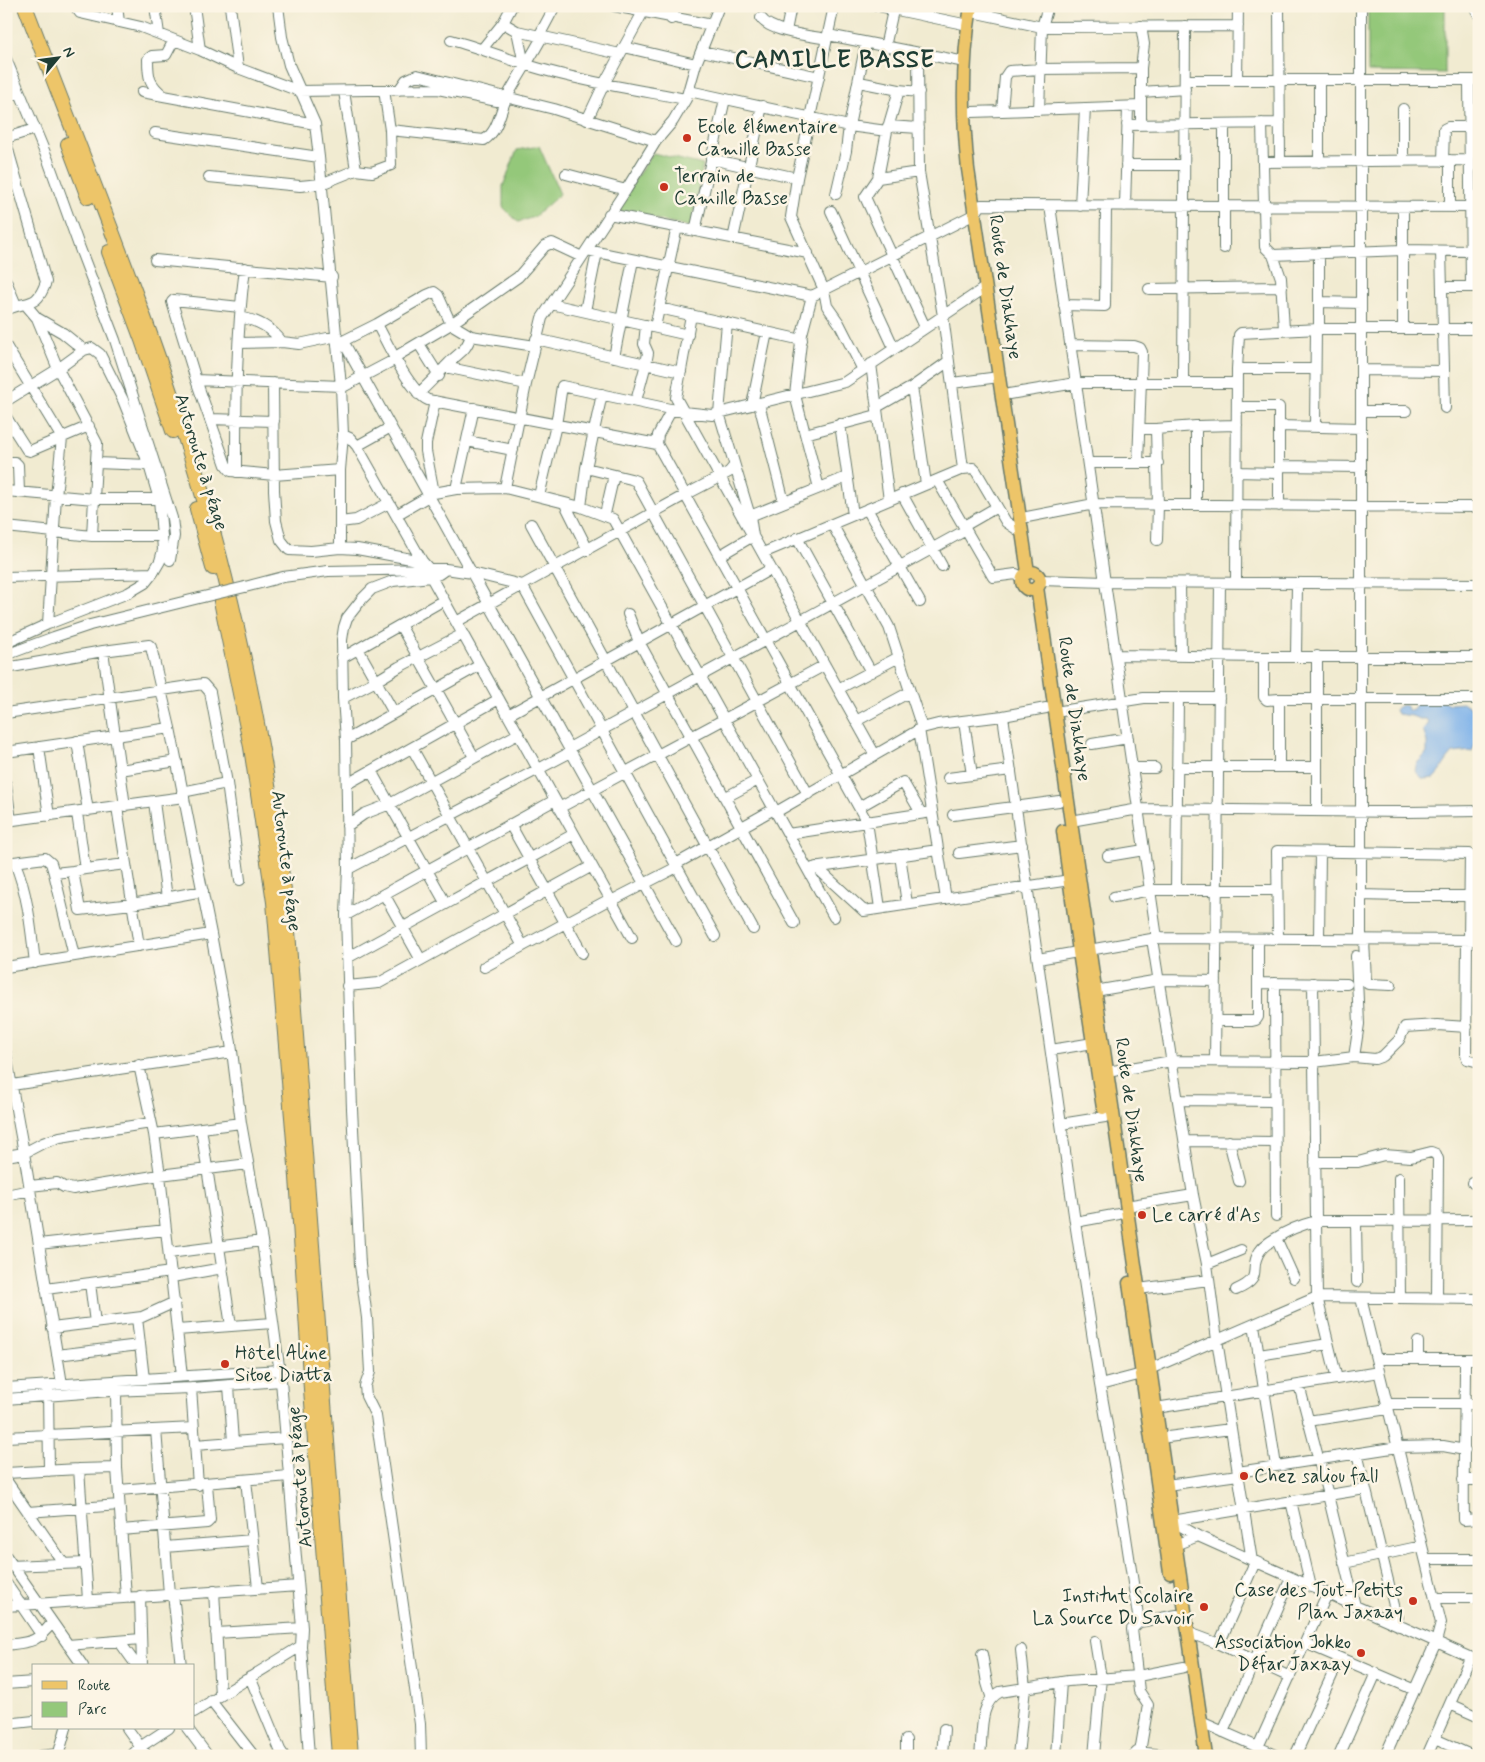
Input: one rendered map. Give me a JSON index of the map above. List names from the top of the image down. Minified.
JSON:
{"streets":{"highway":["Autoroute à péage"],"main road":["Route de Diakhaye"]},"districts":["CAMILLE BASSE"],"places":["Ecole élémentaire Camille Basse","Terrain de Camille Basse","Le carré d'As","Hôtel Aline Sitoe Diatta","Chez saliou fall","Case des Tout-Petits Plan Jaxaay","Institut Scolaire La Source Du Savoir","Association Jokko Défar Jaxaay"],"legend":["Route","Parc"],"north":"top right"}
